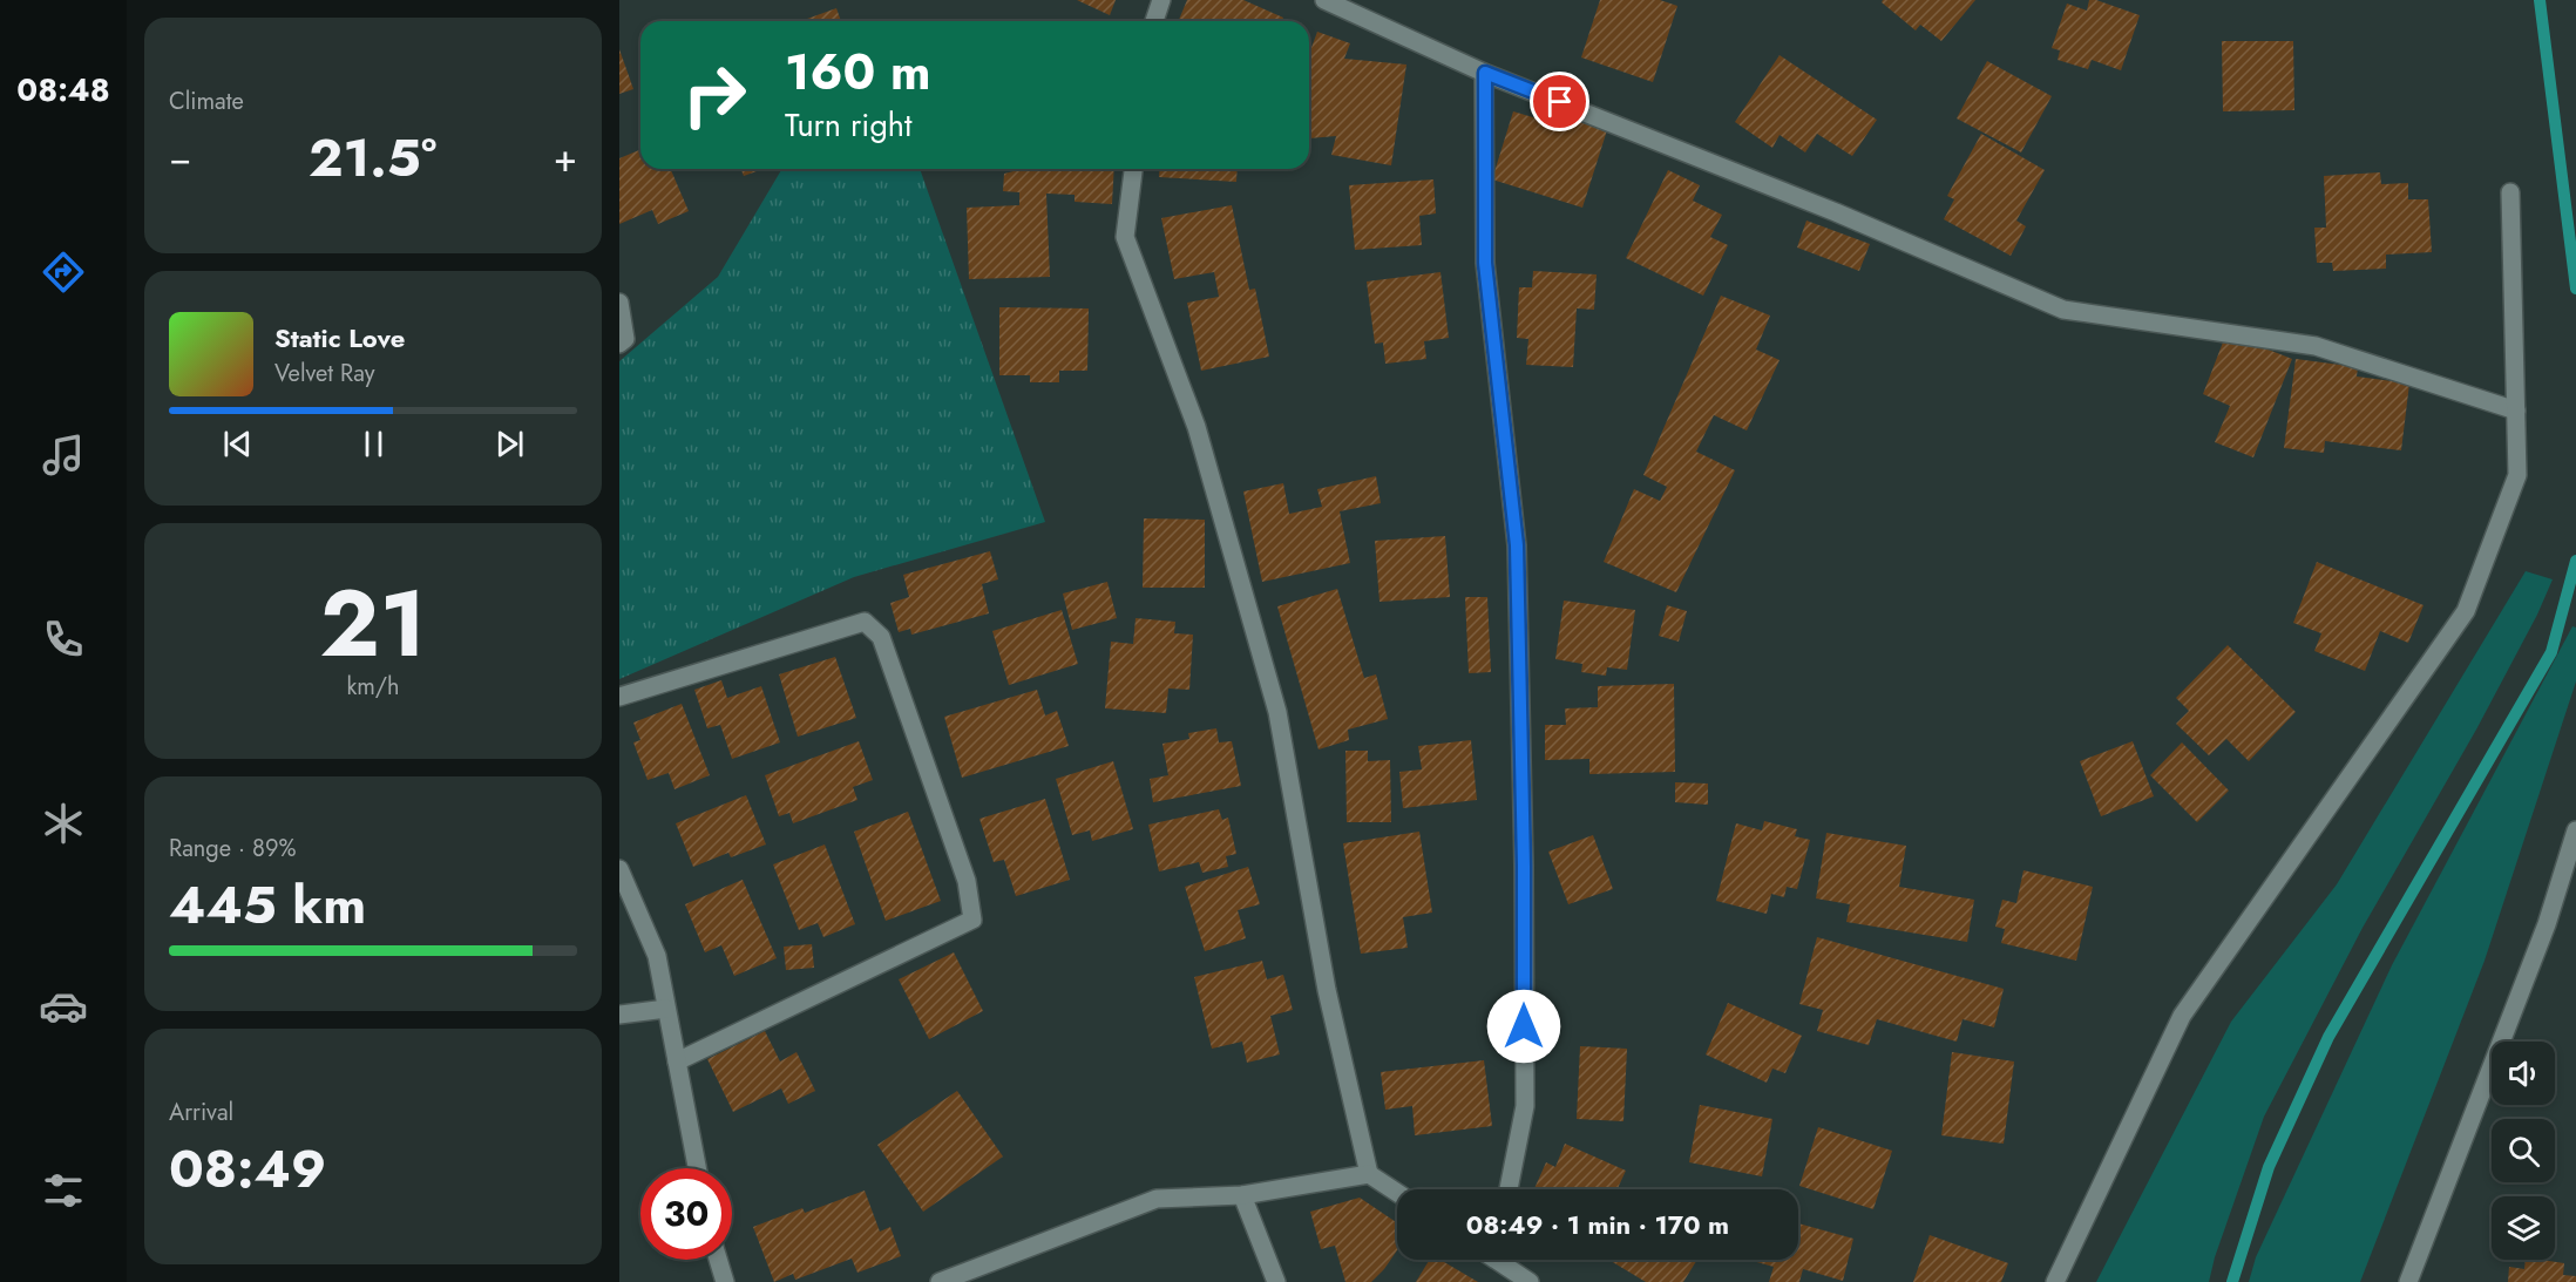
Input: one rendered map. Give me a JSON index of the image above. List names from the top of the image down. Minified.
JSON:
{"page":{"tabs":"08:48","tile":["Climate",["21","km/h"],["Range · 89%","445 km"],["Arrival","08:49"]],"turn":["160 m","Turn right"],"heat":["−","21.5°","+"],"song":["Static Love","Velvet Ray"],"limit":"30","trip":"08:49 · 1 min · 170 m"}}
